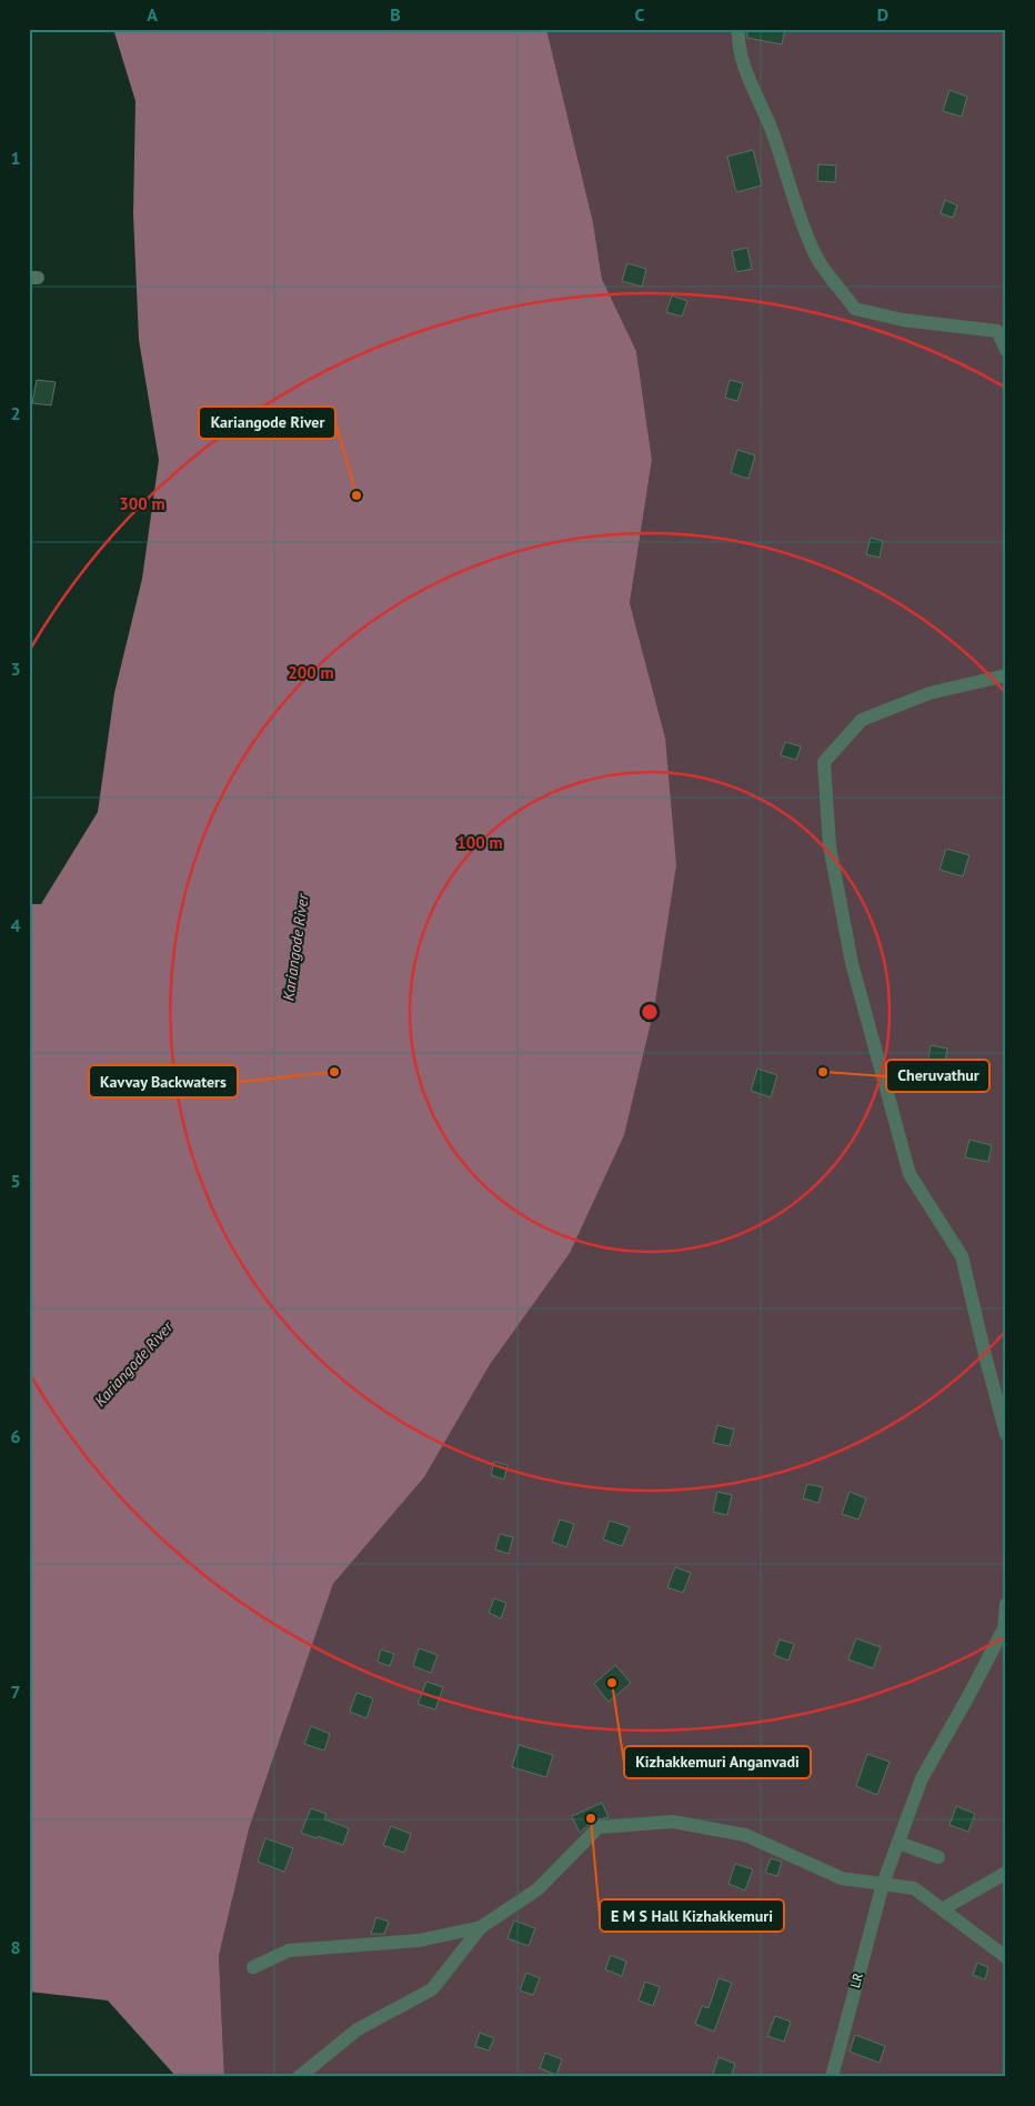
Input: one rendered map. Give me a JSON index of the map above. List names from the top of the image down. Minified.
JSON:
{"streets":{"street":["LR"]},"water":["Kariangode River"],"places":["Kariangode River","Kavvay Backwaters","Cheruvathur","Kizhakkemuri Anganvadi","E M S Hall Kizhakkemuri"],"grid":{"columns":["A","B","C","D"],"rows":["1","2","3","4","5","6","7","8"]},"rings":["300 m","200 m","100 m"]}
